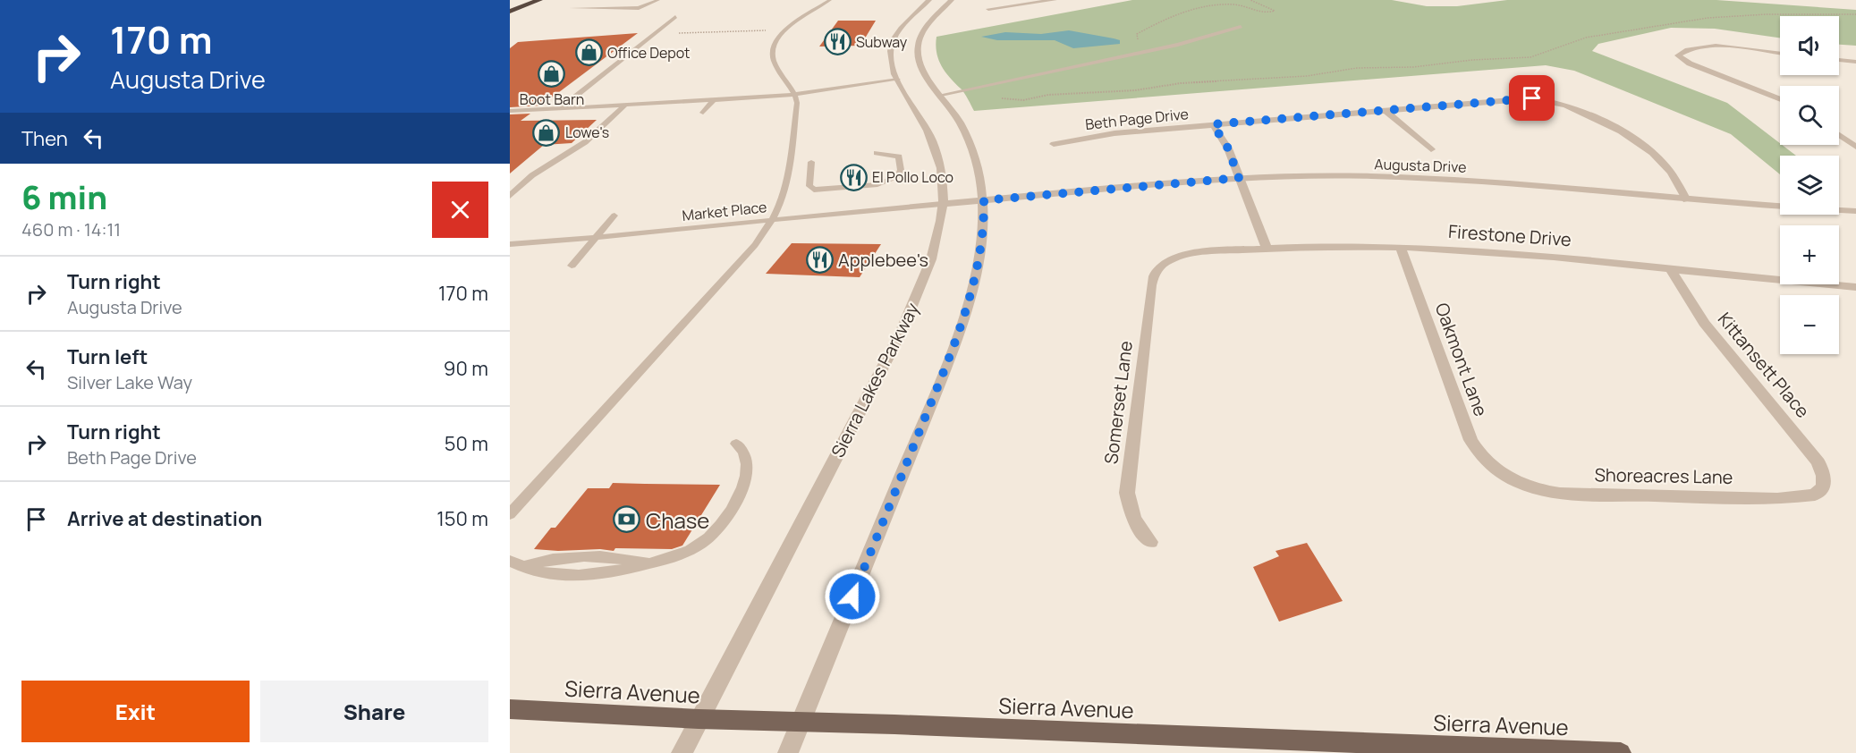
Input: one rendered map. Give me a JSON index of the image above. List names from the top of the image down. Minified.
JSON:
{"streets":{"main road":["Sierra Avenue"],"street":["Beth Page Drive","Augusta Drive","Firestone Drive","Oakmont Lane","Kittansett Place","Sierra Lakes Parkway","Somerset Lane","Shoreacres Lane"],"lane":["Market Place"]},"crossings":[["Beth Page Drive","Augusta Drive"],["Augusta Drive","Market Place"],["Augusta Drive","Sierra Lakes Parkway"],["Market Place","Sierra Lakes Parkway"],["Firestone Drive","Oakmont Lane"],["Firestone Drive","Kittansett Place"],["Firestone Drive","Somerset Lane"],["Oakmont Lane","Shoreacres Lane"],["Kittansett Place","Shoreacres Lane"],["Sierra Lakes Parkway","Sierra Avenue"]],"places":{"restaurant":["Subway","El Pollo Loco","Applebee's"],"shop":["Office Depot","Boot Barn","Lowe's"],"bank":["Chase"]},"page":{"turn":["170 m","Augusta Drive"],"map_buttons":["+","−"],"then":"Then","heading":["6 min","460 m · 14:11"],"list":[{"name":"Turn right","note":"Augusta Drive","value":"170 m"},{"name":"Turn left","note":"Silver Lake Way","value":"90 m"},{"name":"Turn right","note":"Beth Page Drive","value":"50 m"},{"name":"Arrive at destination","value":"150 m"}],"buttons":["Exit","Share"]}}
